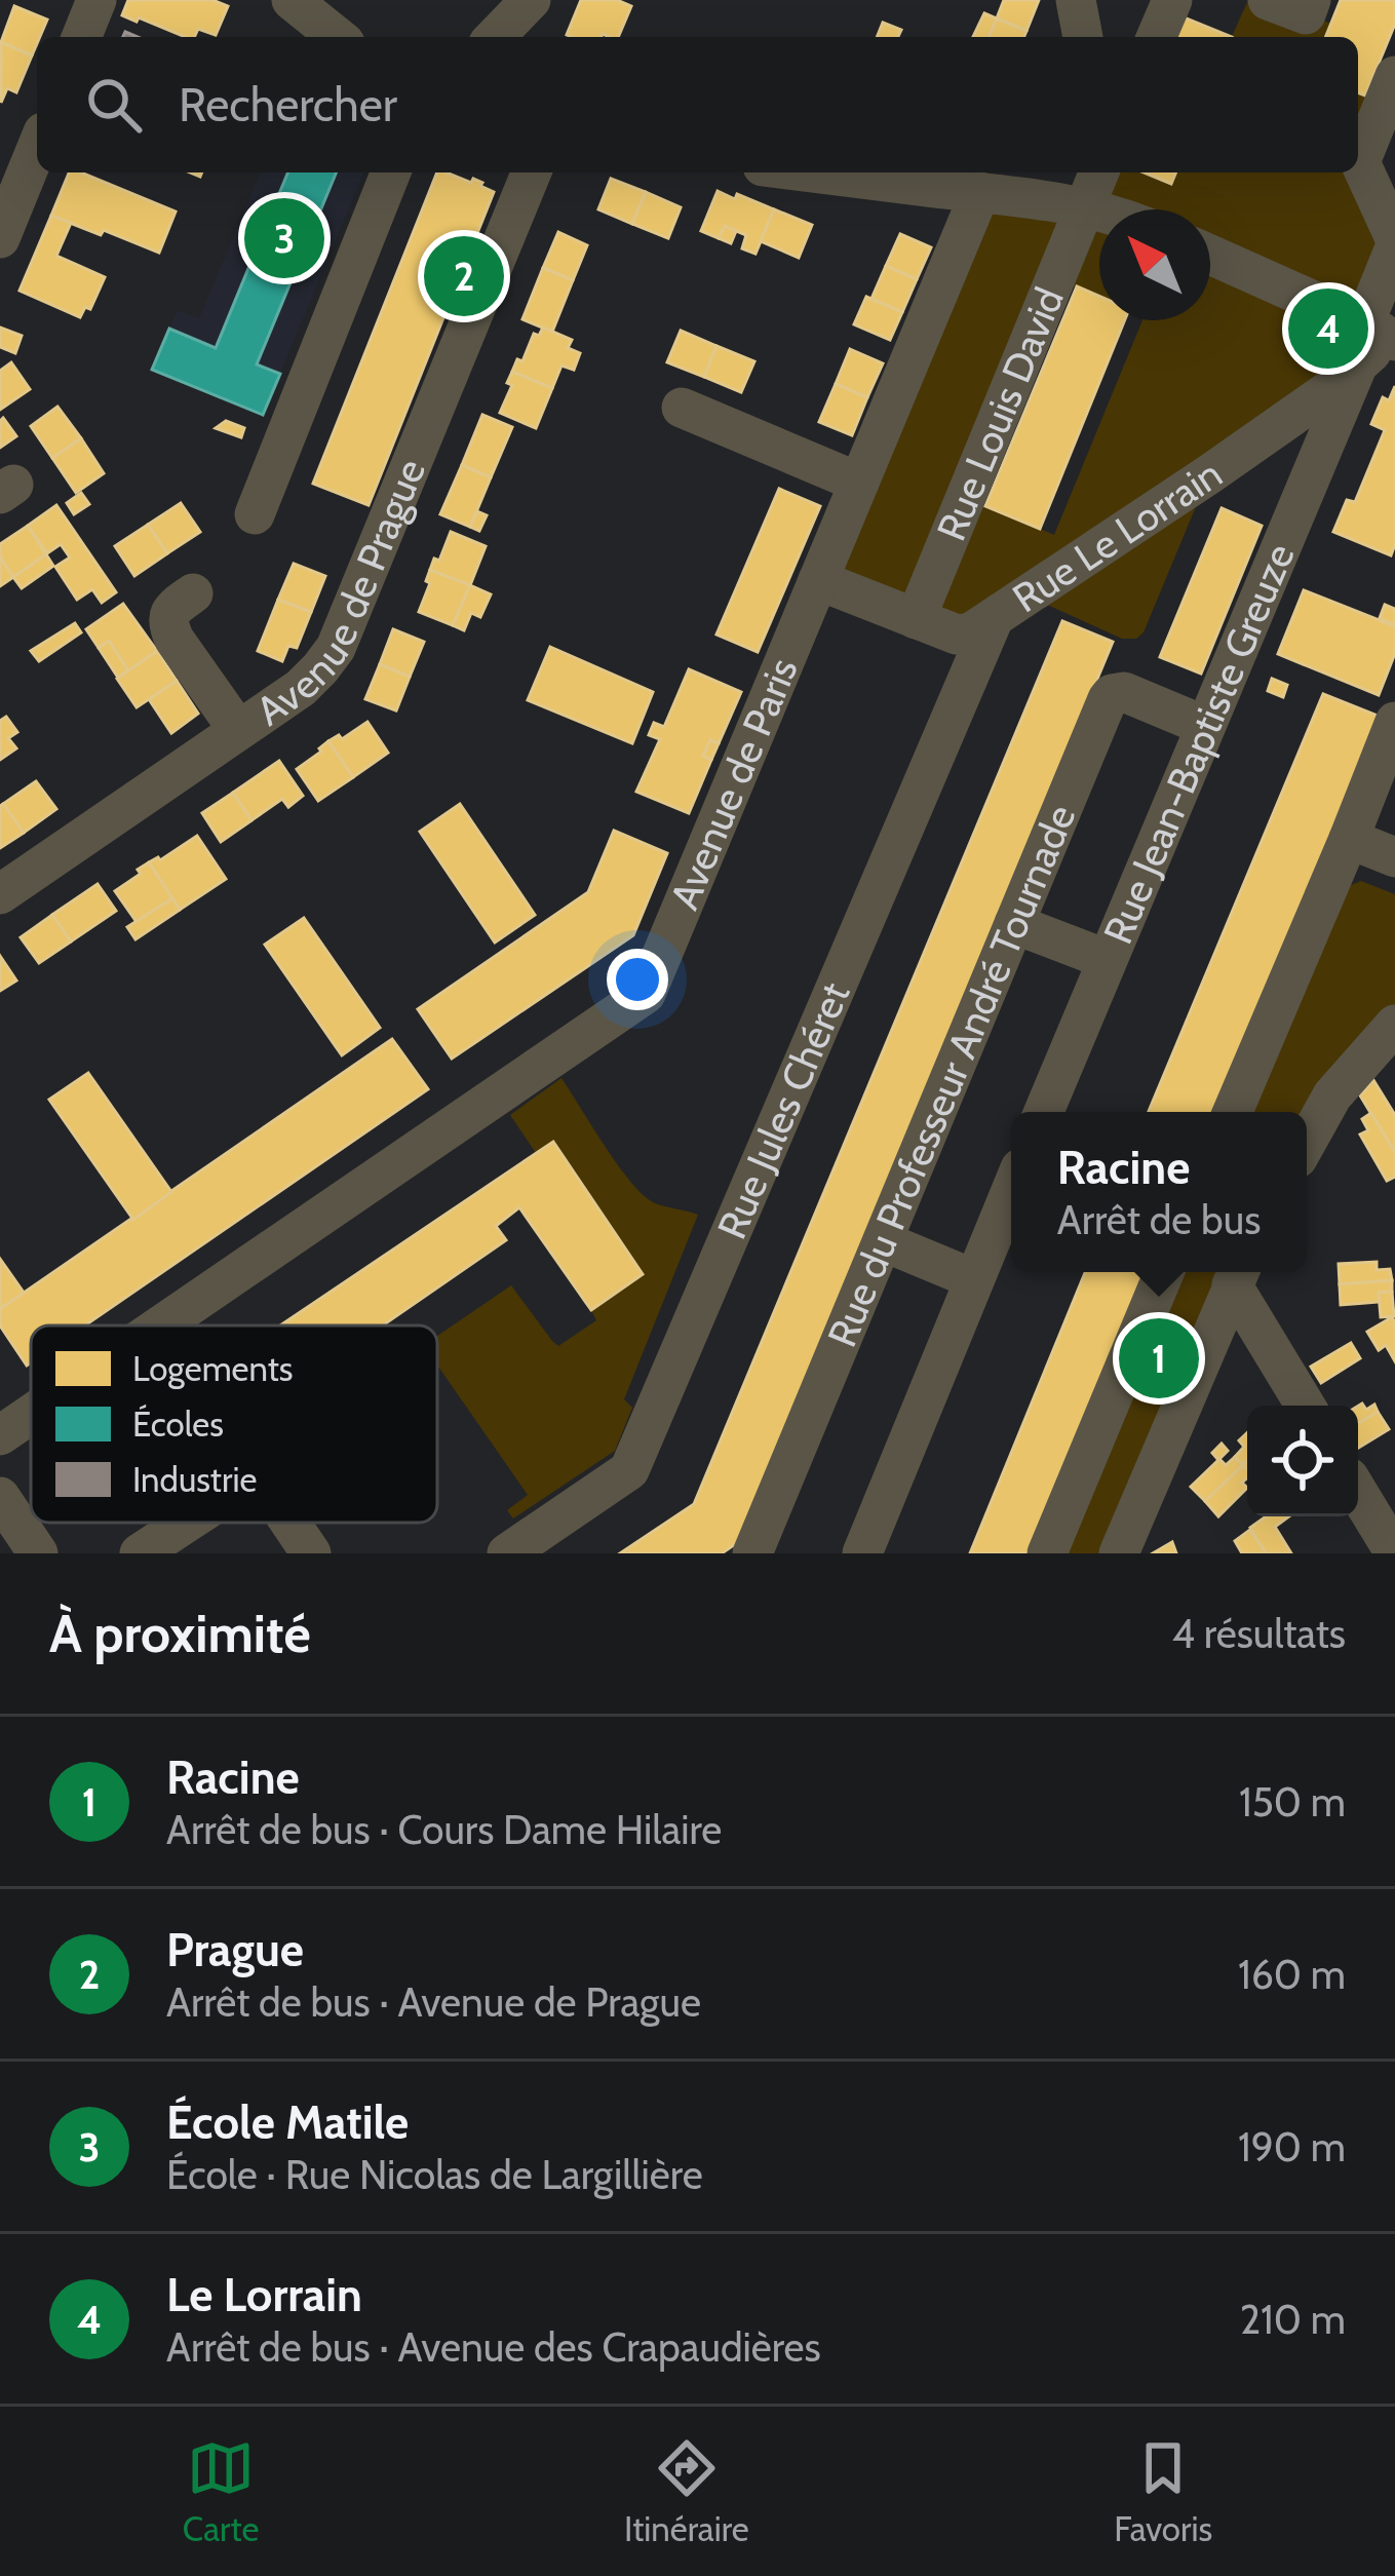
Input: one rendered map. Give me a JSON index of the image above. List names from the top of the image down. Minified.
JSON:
{"streets":{"street":["Rue Louis David","Rue Le Lorrain","Avenue de Prague","Rue Jean-Baptiste Greuze","Avenue de Paris","Rue du Professeur André Tournade","Rue Jules Chéret"]},"crossings":[["Rue Louis David","Rue Le Lorrain"],["Rue Le Lorrain","Rue Jean-Baptiste Greuze"],["Rue Le Lorrain","Avenue de Paris"],["Rue Le Lorrain","Rue Jules Chéret"],["Rue Jean-Baptiste Greuze","Rue du Professeur André Tournade"]],"legend":["Logements","Écoles","Industrie"],"north":"top left","page":{"search":"Rechercher","pins":["3","2","4","1"],"popup":["Racine","Arrêt de bus"],"heading":["À proximité","4 résultats"],"list":[{"mark":"1","name":"Racine","note":"Arrêt de bus · Cours Dame Hilaire","value":"150 m"},{"mark":"2","name":"Prague","note":"Arrêt de bus · Avenue de Prague","value":"160 m"},{"mark":"3","name":"École Matile","note":"École · Rue Nicolas de Largillière","value":"190 m"},{"mark":"4","name":"Le Lorrain","note":"Arrêt de bus · Avenue des Crapaudières","value":"210 m"}],"nav":["Carte","Itinéraire","Favoris"]}}
